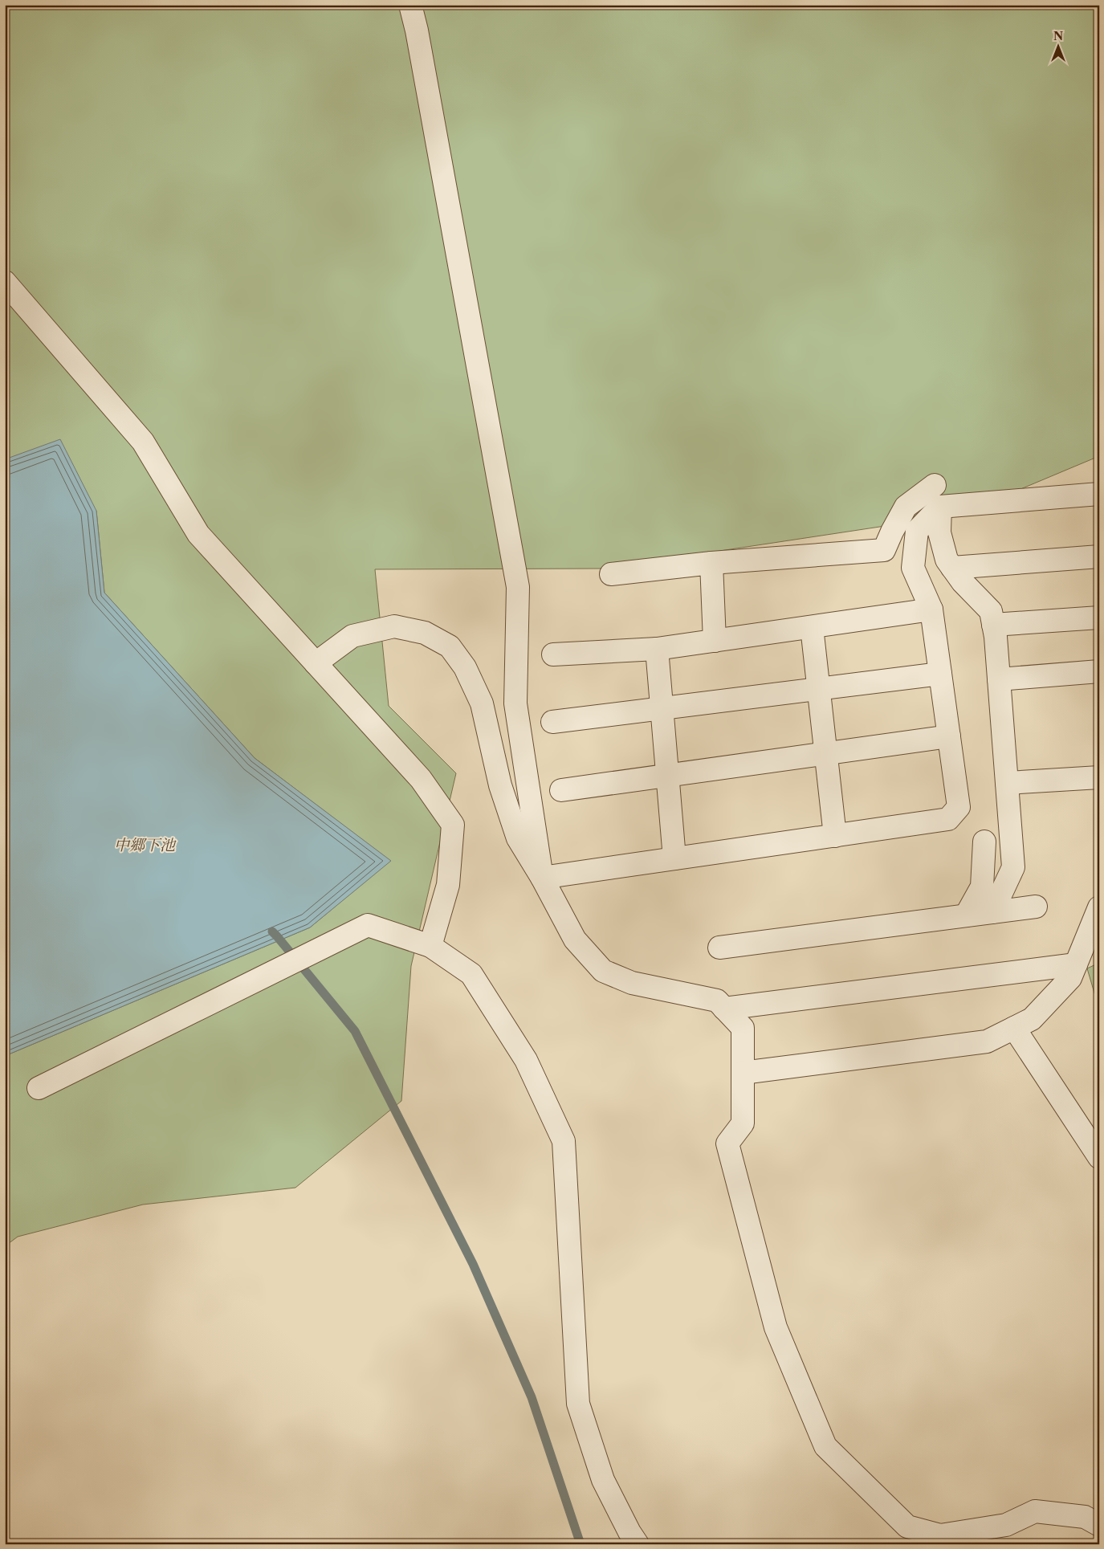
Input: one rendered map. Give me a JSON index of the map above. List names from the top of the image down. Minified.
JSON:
{"water":["中郷下池"],"north":"top"}
